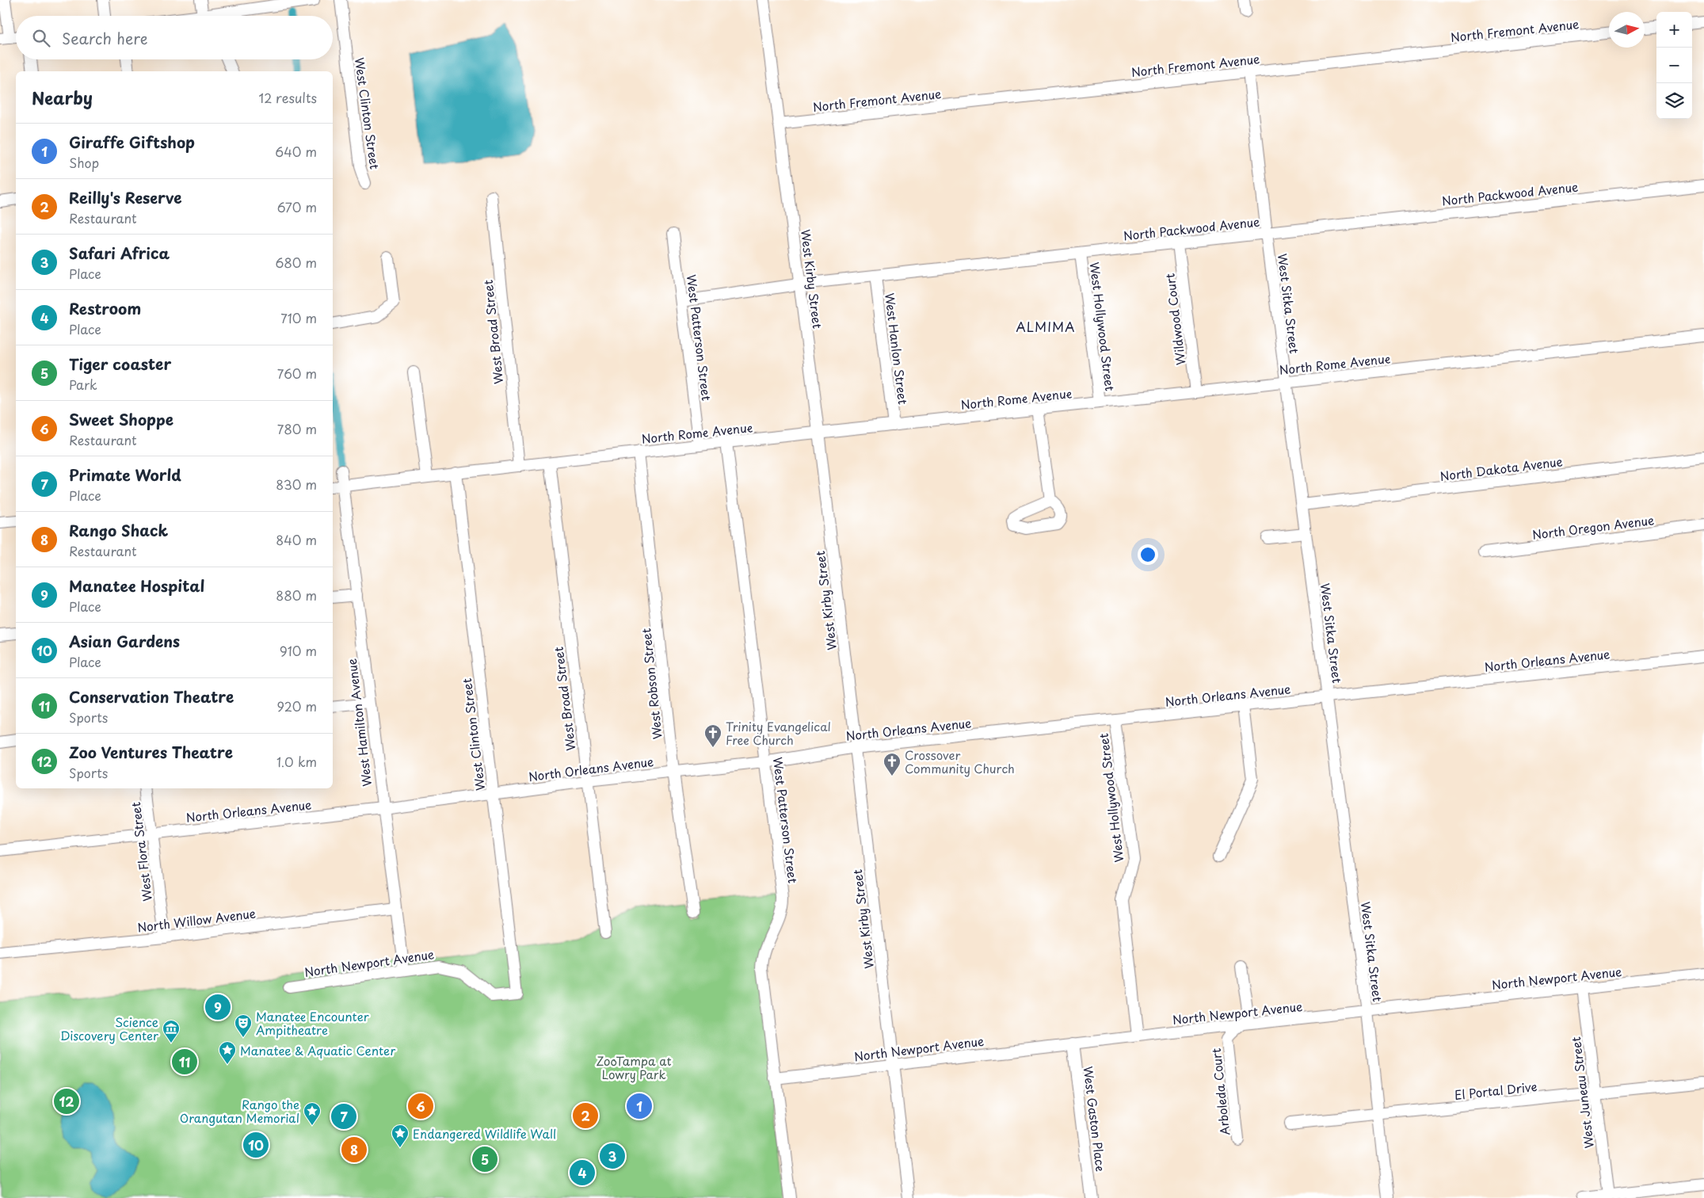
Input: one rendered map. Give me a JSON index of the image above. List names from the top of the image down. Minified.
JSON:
{"streets":{"street":["North Fremont Avenue","West Clinton Street","North Packwood Avenue","West Kirby Street","West Sitka Street","Wildwood Court","West Hollywood Street","West Broad Street","West Patterson Street","West Hanlon Street","North Rome Avenue","North Dakota Avenue","North Oregon Avenue","North Orleans Avenue","West Robson Street","West Hamilton Avenue","West Flora Street","North Willow Avenue","North Newport Avenue","El Portal Drive","Arboleda Court","West Juneau Street","West Gaston Place"]},"crossings":[["North Fremont Avenue","West Kirby Street"],["North Fremont Avenue","West Sitka Street"],["West Clinton Street","North Rome Avenue"],["West Clinton Street","North Orleans Avenue"],["West Clinton Street","North Newport Avenue"],["North Packwood Avenue","West Kirby Street"],["North Packwood Avenue","West Sitka Street"],["North Packwood Avenue","Wildwood Court"],["North Packwood Avenue","West Hollywood Street"],["North Packwood Avenue","West Patterson Street"],["North Packwood Avenue","West Hanlon Street"],["West Kirby Street","North Rome Avenue"],["West Kirby Street","North Orleans Avenue"],["West Kirby Street","North Newport Avenue"],["West Sitka Street","North Rome Avenue"],["West Sitka Street","North Dakota Avenue"],["West Sitka Street","North Orleans Avenue"],["West Sitka Street","North Newport Avenue"],["West Sitka Street","El Portal Drive"],["Wildwood Court","North Rome Avenue"],["West Hollywood Street","North Rome Avenue"],["West Hollywood Street","North Orleans Avenue"],["West Hollywood Street","North Newport Avenue"],["West Broad Street","North Rome Avenue"],["West Broad Street","North Orleans Avenue"],["West Patterson Street","North Rome Avenue"],["West Patterson Street","North Orleans Avenue"],["West Patterson Street","North Newport Avenue"],["West Hanlon Street","North Rome Avenue"],["North Rome Avenue","West Robson Street"],["North Rome Avenue","West Hamilton Avenue"],["North Orleans Avenue","West Robson Street"],["North Orleans Avenue","West Hamilton Avenue"],["North Orleans Avenue","West Flora Street"],["West Hamilton Avenue","North Willow Avenue"],["West Hamilton Avenue","North Newport Avenue"],["West Flora Street","North Willow Avenue"],["North Newport Avenue","Arboleda Court"],["North Newport Avenue","West Juneau Street"],["North Newport Avenue","West Gaston Place"],["El Portal Drive","West Juneau Street"]],"districts":["ALMIMA"],"parks":["ZooTampa at Lowry Park"],"places":{"church":["Trinity Evangelical Free Church","Crossover Community Church"],"theatre":["Manatee Encounter Ampitheatre"],"museum":["Science Discovery Center"],"place":["Manatee & Aquatic Center","Rango the Orangutan Memorial","Endangered Wildlife Wall"]},"north":"right","page":{"map_buttons":["+","−"],"search":"Search here","heading":["Nearby","12 results"],"list":[{"mark":"1","name":"Giraffe Giftshop","note":"Shop","value":"640 m"},{"mark":"2","name":"Reilly's Reserve","note":"Restaurant","value":"670 m"},{"mark":"3","name":"Safari Africa","note":"Place","value":"680 m"},{"mark":"4","name":"Restroom","note":"Place","value":"710 m"},{"mark":"5","name":"Tiger coaster","note":"Park","value":"760 m"},{"mark":"6","name":"Sweet Shoppe","note":"Restaurant","value":"780 m"},{"mark":"7","name":"Primate World","note":"Place","value":"830 m"},{"mark":"8","name":"Rango Shack","note":"Restaurant","value":"840 m"},{"mark":"9","name":"Manatee Hospital","note":"Place","value":"880 m"},{"mark":"10","name":"Asian Gardens","note":"Place","value":"910 m"},{"mark":"11","name":"Conservation Theatre","note":"Sports","value":"920 m"},{"mark":"12","name":"Zoo Ventures Theatre","note":"Sports","value":"1.0 km"}],"pins":["9","11","12","1","6","2","7","10","8","3","5","4"]}}
